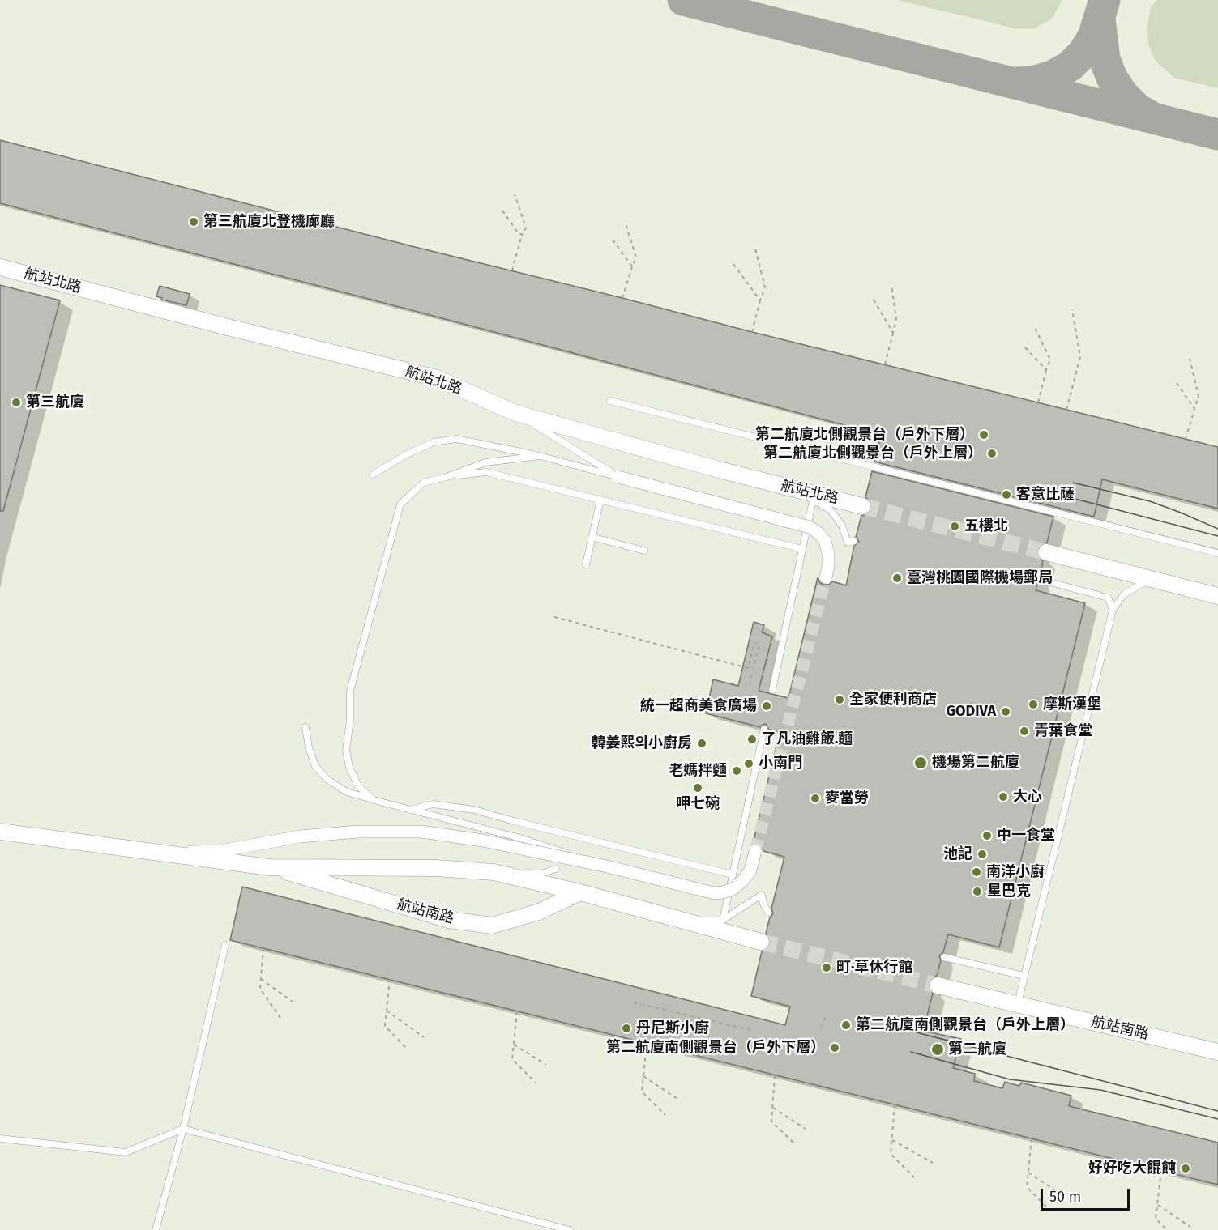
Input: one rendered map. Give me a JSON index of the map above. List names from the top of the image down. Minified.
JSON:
{"streets":{"street":["航站北路","航站南路"]},"places":["第三航廈北登機廊廳","第三航廈","第二航廈北側觀景台（戶外下層）","第二航廈北側觀景台（戶外上層）","客意比薩","五樓北","臺灣桃園國際機場郵局","全家便利商店","摩斯漢堡","統一超商美食廣場","GODIVA","青葉食堂","了凡油雞飯.麵","韓姜熙의小廚房","機場第二航廈","小南門","老媽拌麵","呷七碗","大心","麥當勞","中一食堂","池記","南洋小廚","星巴克","町·草休行館","第二航廈南側觀景台（戶外上層）","丹尼斯小廚","第二航廈南側觀景台（戶外下層）","第二航廈","好好吃大餛飩"],"scale_bar":"50 m"}
